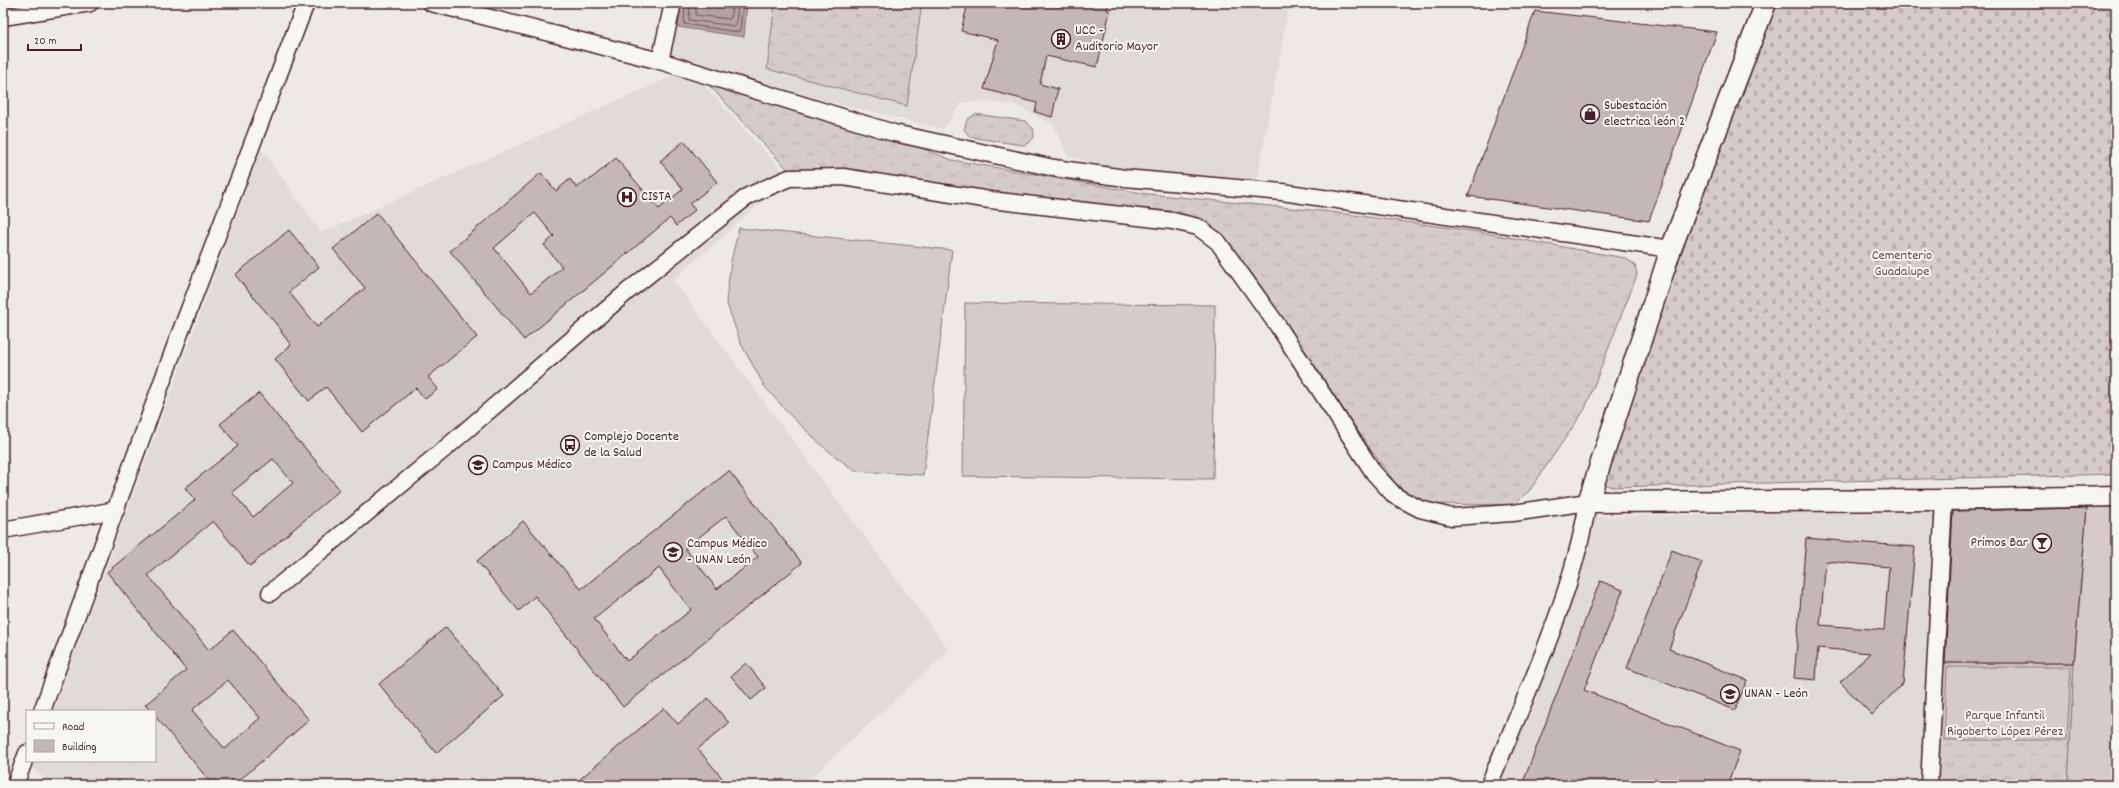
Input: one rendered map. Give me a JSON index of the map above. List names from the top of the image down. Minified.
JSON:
{"parks":["Cementerio Guadalupe","Parque Infantil Rigoberto López Pérez"],"places":{"building":["UCC - Auditorio Mayor"],"shop":["Subestación electrica león 2"],"hospital":["CISTA"],"bus stop":["Complejo Docente de la Salud"],"school or university":["Campus Médico","Campus Médico - UNAN León","UNAN - León"],"bar":["Primos Bar"]},"legend":["Road","Building"],"scale_bar":"20 m"}
